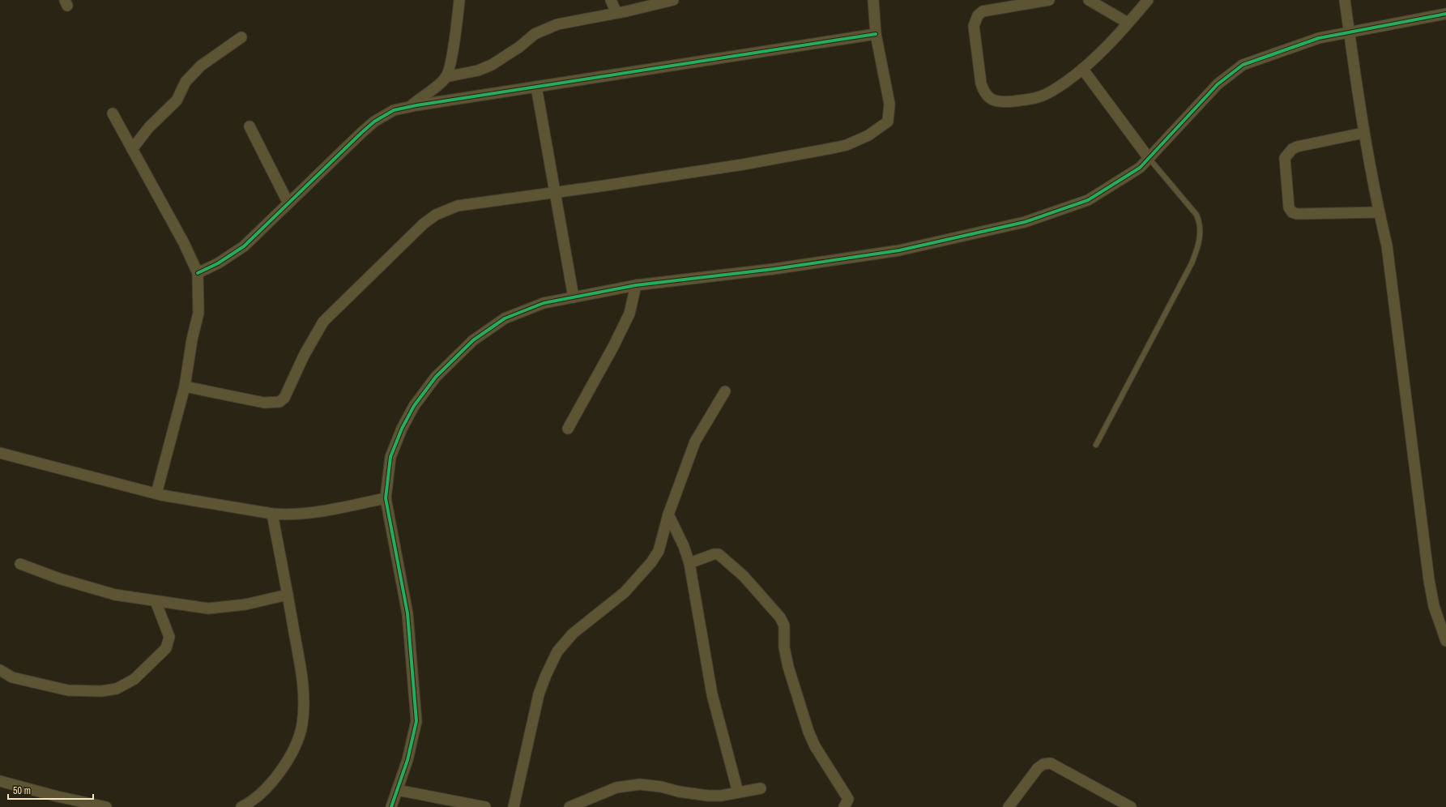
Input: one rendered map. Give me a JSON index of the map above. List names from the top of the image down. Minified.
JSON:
{"scale_bar":"50 m"}
